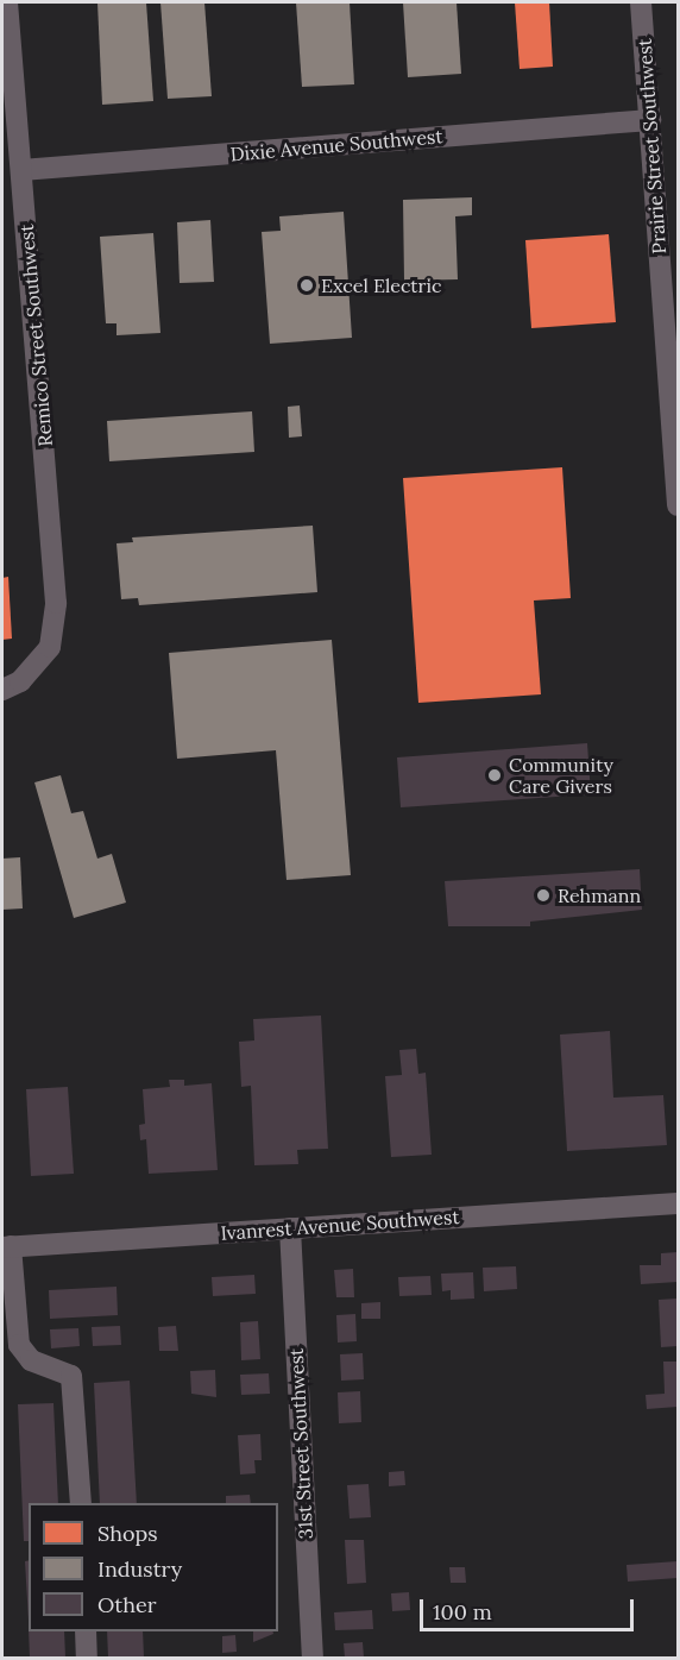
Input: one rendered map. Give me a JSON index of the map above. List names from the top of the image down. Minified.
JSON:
{"streets":{"street":["Dixie Avenue Southwest","Prairie Street Southwest","Remico Street Southwest","Ivanrest Avenue Southwest","31st Street Southwest"]},"crossings":[["Dixie Avenue Southwest","Prairie Street Southwest"],["Dixie Avenue Southwest","Remico Street Southwest"],["Ivanrest Avenue Southwest","31st Street Southwest"]],"places":["Excel Electric","Community Care Givers","Rehmann"],"legend":["Shops","Industry","Other"],"scale_bar":"100 m"}
